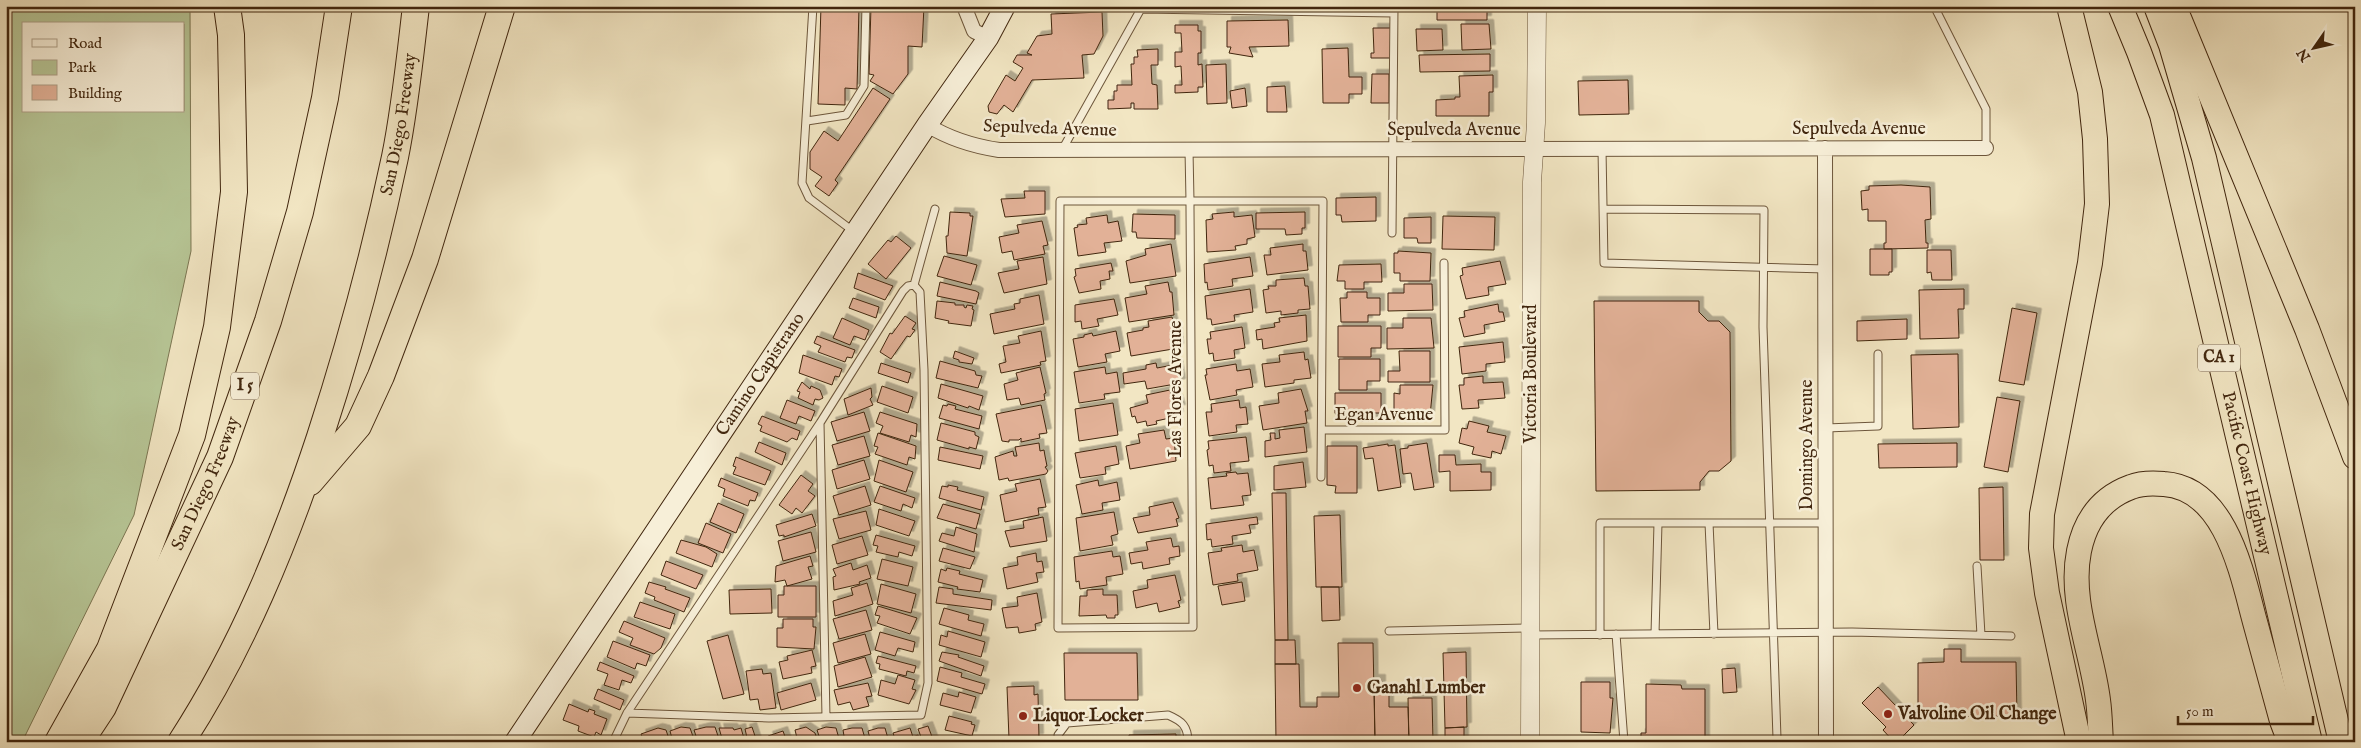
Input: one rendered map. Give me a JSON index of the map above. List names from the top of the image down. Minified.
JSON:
{"streets":{"highway":["San Diego Freeway","CA 1","I 5","Pacific Coast Highway"],"main road":["Camino Capistrano"],"street":["Sepulveda Avenue","Victoria Boulevard","Domingo Avenue"],"lane":["Las Flores Avenue","Egan Avenue"]},"crossings":[["Sepulveda Avenue","Camino Capistrano"],["Sepulveda Avenue","Victoria Boulevard"],["Sepulveda Avenue","Las Flores Avenue"],["Sepulveda Avenue","Domingo Avenue"]],"places":["Ganahl Lumber","Valvoline Oil Change","Liquor Locker"],"legend":["Road","Park","Building"],"scale_bar":"50 m","north":"bottom left"}
